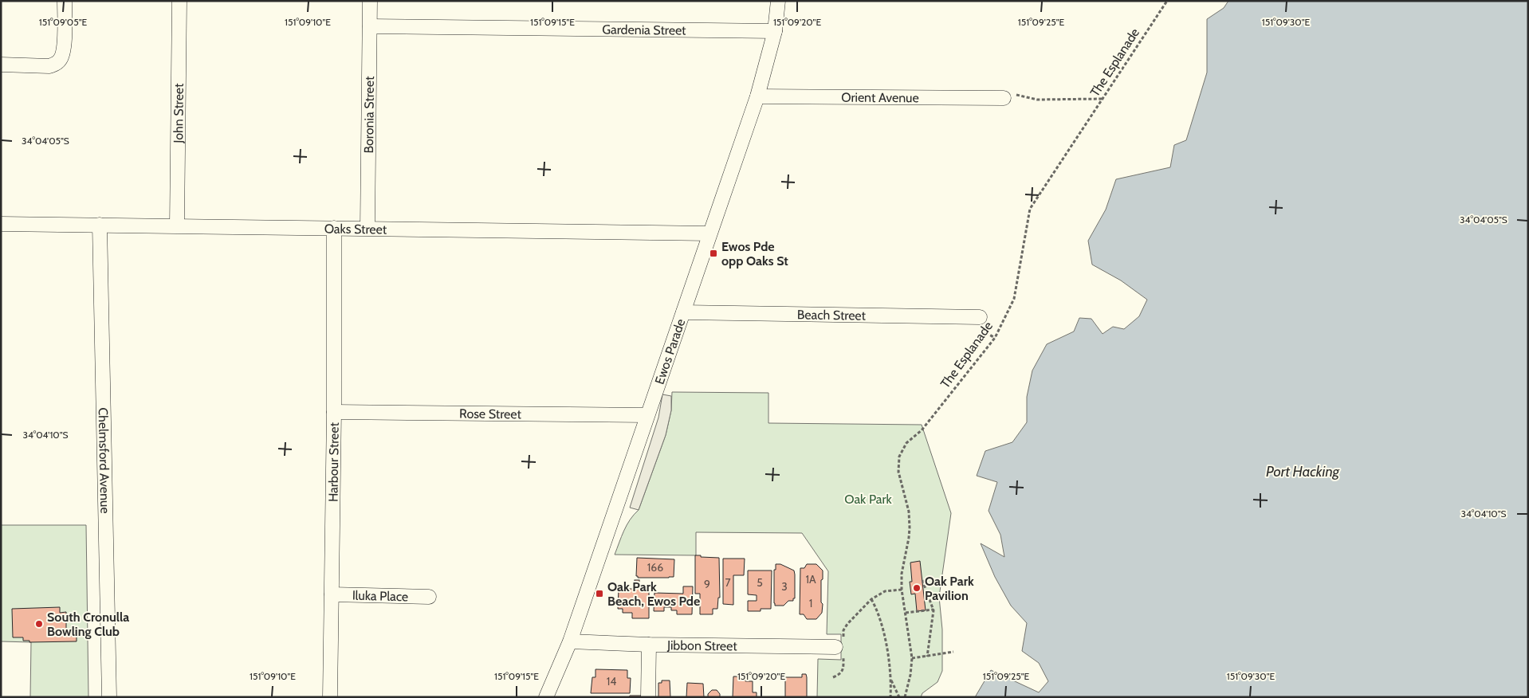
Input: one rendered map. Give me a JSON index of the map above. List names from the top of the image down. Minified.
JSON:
{"streets":{"street":["Gardenia Street","Orient Avenue","John Street","Boronia Street","Oaks Street","Beach Street","Ewos Parade","Rose Street","Chelmsford Avenue","Harbour Street","Iluka Place","Jibbon Street"],"path":["The Esplanade"]},"crossings":[["Gardenia Street","Boronia Street"],["Gardenia Street","Ewos Parade"],["Orient Avenue","Ewos Parade"],["John Street","Oaks Street"],["Boronia Street","Oaks Street"],["Oaks Street","Ewos Parade"],["Oaks Street","Chelmsford Avenue"],["Oaks Street","Harbour Street"],["Beach Street","Ewos Parade"],["Ewos Parade","Rose Street"],["Ewos Parade","Jibbon Street"],["Rose Street","Harbour Street"],["Harbour Street","Iluka Place"]],"water":["Port Hacking"],"parks":["Oak Park"],"places":{"transit":["Ewos Pde opp Oaks St","Oak Park Beach, Ewos Pde"],"other":["Oak Park Pavilion","South Cronulla Bowling Club"]},"house_numbers":["166","1A","7","5","9","3","1","14"],"coordinates":["151°09'05\"E","151°09'10\"E","151°09'15\"E","151°09'20\"E","151°09'25\"E","151°09'30\"E","34°04'05\"S","34°04'10\"S"]}
